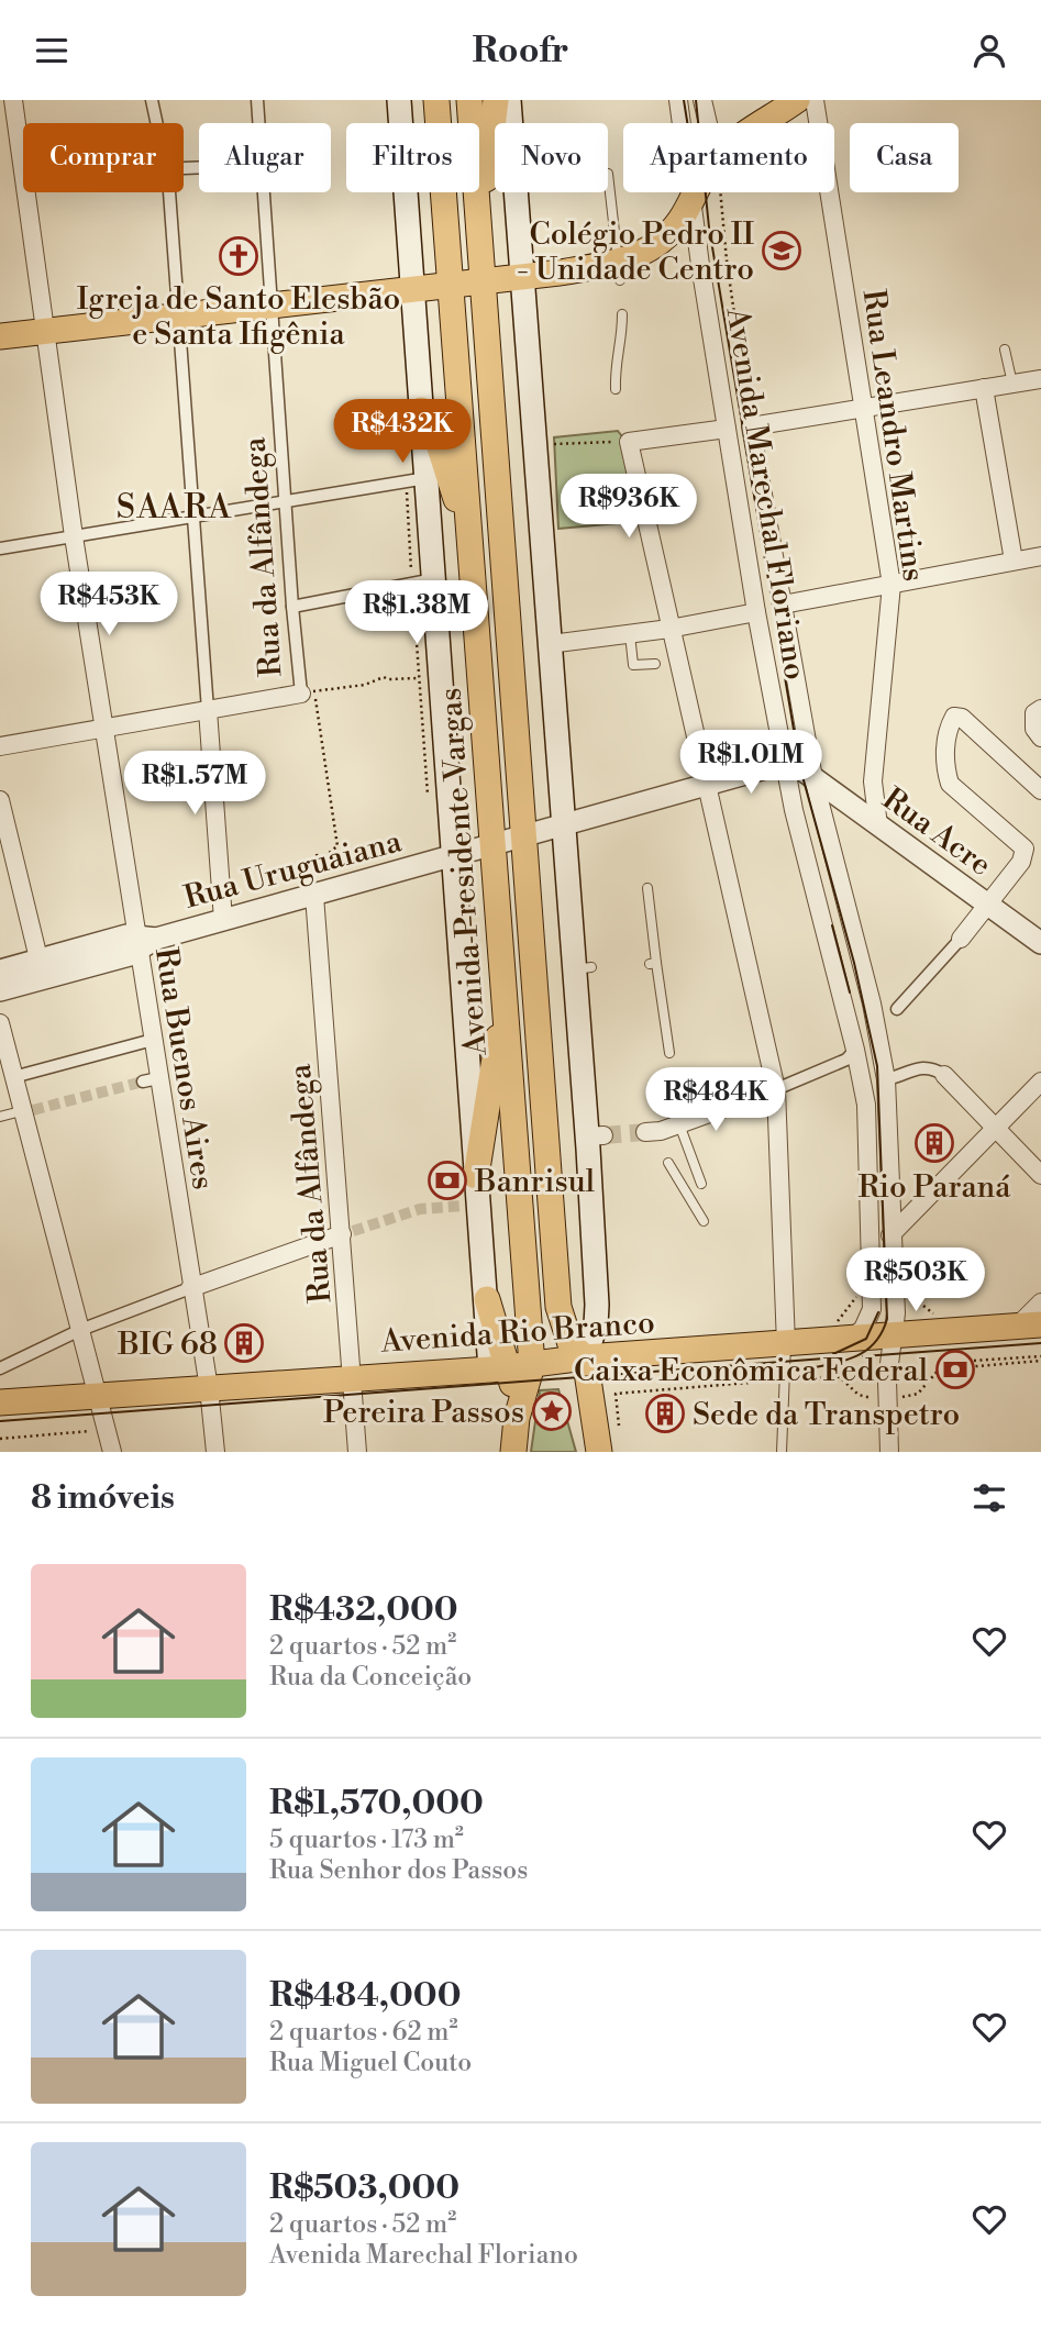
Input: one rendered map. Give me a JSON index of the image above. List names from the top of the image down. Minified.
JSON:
{"streets":{"main road":["Avenida Presidente Vargas","Avenida Rio Branco"],"street":["Rua Leandro Martins","Avenida Marechal Floriano","Rua da Alfândega","Rua Acre","Rua Uruguaiana","Rua Buenos Aires"]},"crossings":[["Rua Leandro Martins","Rua Acre"],["Avenida Marechal Floriano","Rua Acre"],["Avenida Marechal Floriano","Rua Uruguaiana"],["Avenida Marechal Floriano","Avenida Rio Branco"],["Rua da Alfândega","Rua Uruguaiana"],["Rua da Alfândega","Avenida Rio Branco"],["Rua Acre","Rua Uruguaiana"],["Rua Uruguaiana","Avenida Presidente Vargas"],["Rua Uruguaiana","Rua Buenos Aires"],["Avenida Presidente Vargas","Avenida Rio Branco"],["Rua Buenos Aires","Avenida Rio Branco"]],"districts":["SAARA"],"places":{"school or university":["Colégio Pedro II - Unidade Centro"],"church":["Igreja de Santo Elesbão e Santa Ifigênia"],"building":["Rio Paraná","BIG 68","Sede da Transpetro"],"bank":["Banrisul","Caixa Econômica Federal"],"place":["Pereira Passos"]},"page":{"header":"Roofr","chip":["Comprar","Alugar","Filtros","Novo","Apartamento","Casa"],"price":["R$432K","R$936K","R$453K","R$1.38M","R$1.01M","R$1.57M","R$484K","R$503K"],"heading":"8 imóveis","list":[{"name":"R$432,000","note":"2 quartos · 52 m² · Rua da Conceição"},{"name":"R$1,570,000","note":"5 quartos · 173 m² · Rua Senhor dos Passos"},{"name":"R$484,000","note":"2 quartos · 62 m² · Rua Miguel Couto"},{"name":"R$503,000","note":"2 quartos · 52 m² · Avenida Marechal Floriano"}]}}
